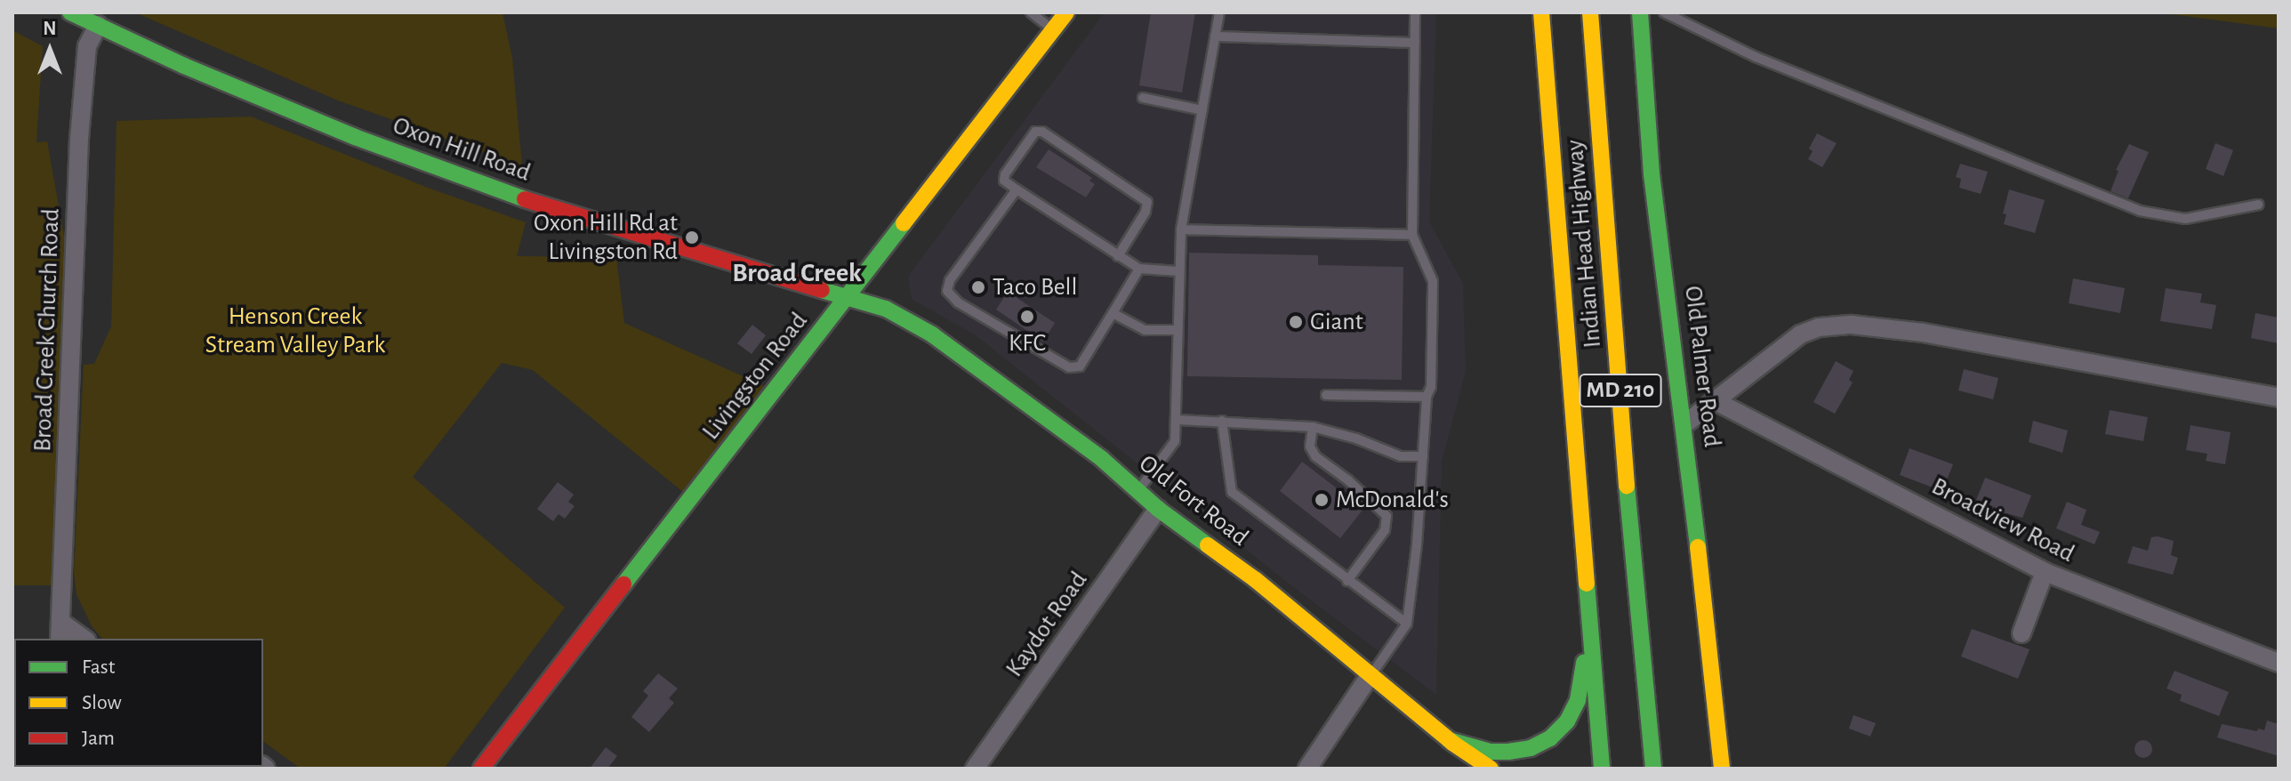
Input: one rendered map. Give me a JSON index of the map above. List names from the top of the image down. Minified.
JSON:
{"streets":{"main road":["Oxon Hill Road","Indian Head Highway","Old Palmer Road","Livingston Road","MD 210","Old Fort Road"],"street":["Broad Creek Church Road","Broadview Road","Kaydot Road"]},"crossings":[["Oxon Hill Road","Broad Creek Church Road"],["Oxon Hill Road","Livingston Road"],["Oxon Hill Road","Old Fort Road"],["Livingston Road","Old Fort Road"],["Old Fort Road","Kaydot Road"]],"districts":["Broad Creek"],"parks":["Henson Creek Stream Valley Park"],"places":["Oxon Hill Rd at Livingston Rd","Taco Bell","KFC","Giant","McDonald's"],"legend":["Fast","Slow","Jam"],"north":"top"}
